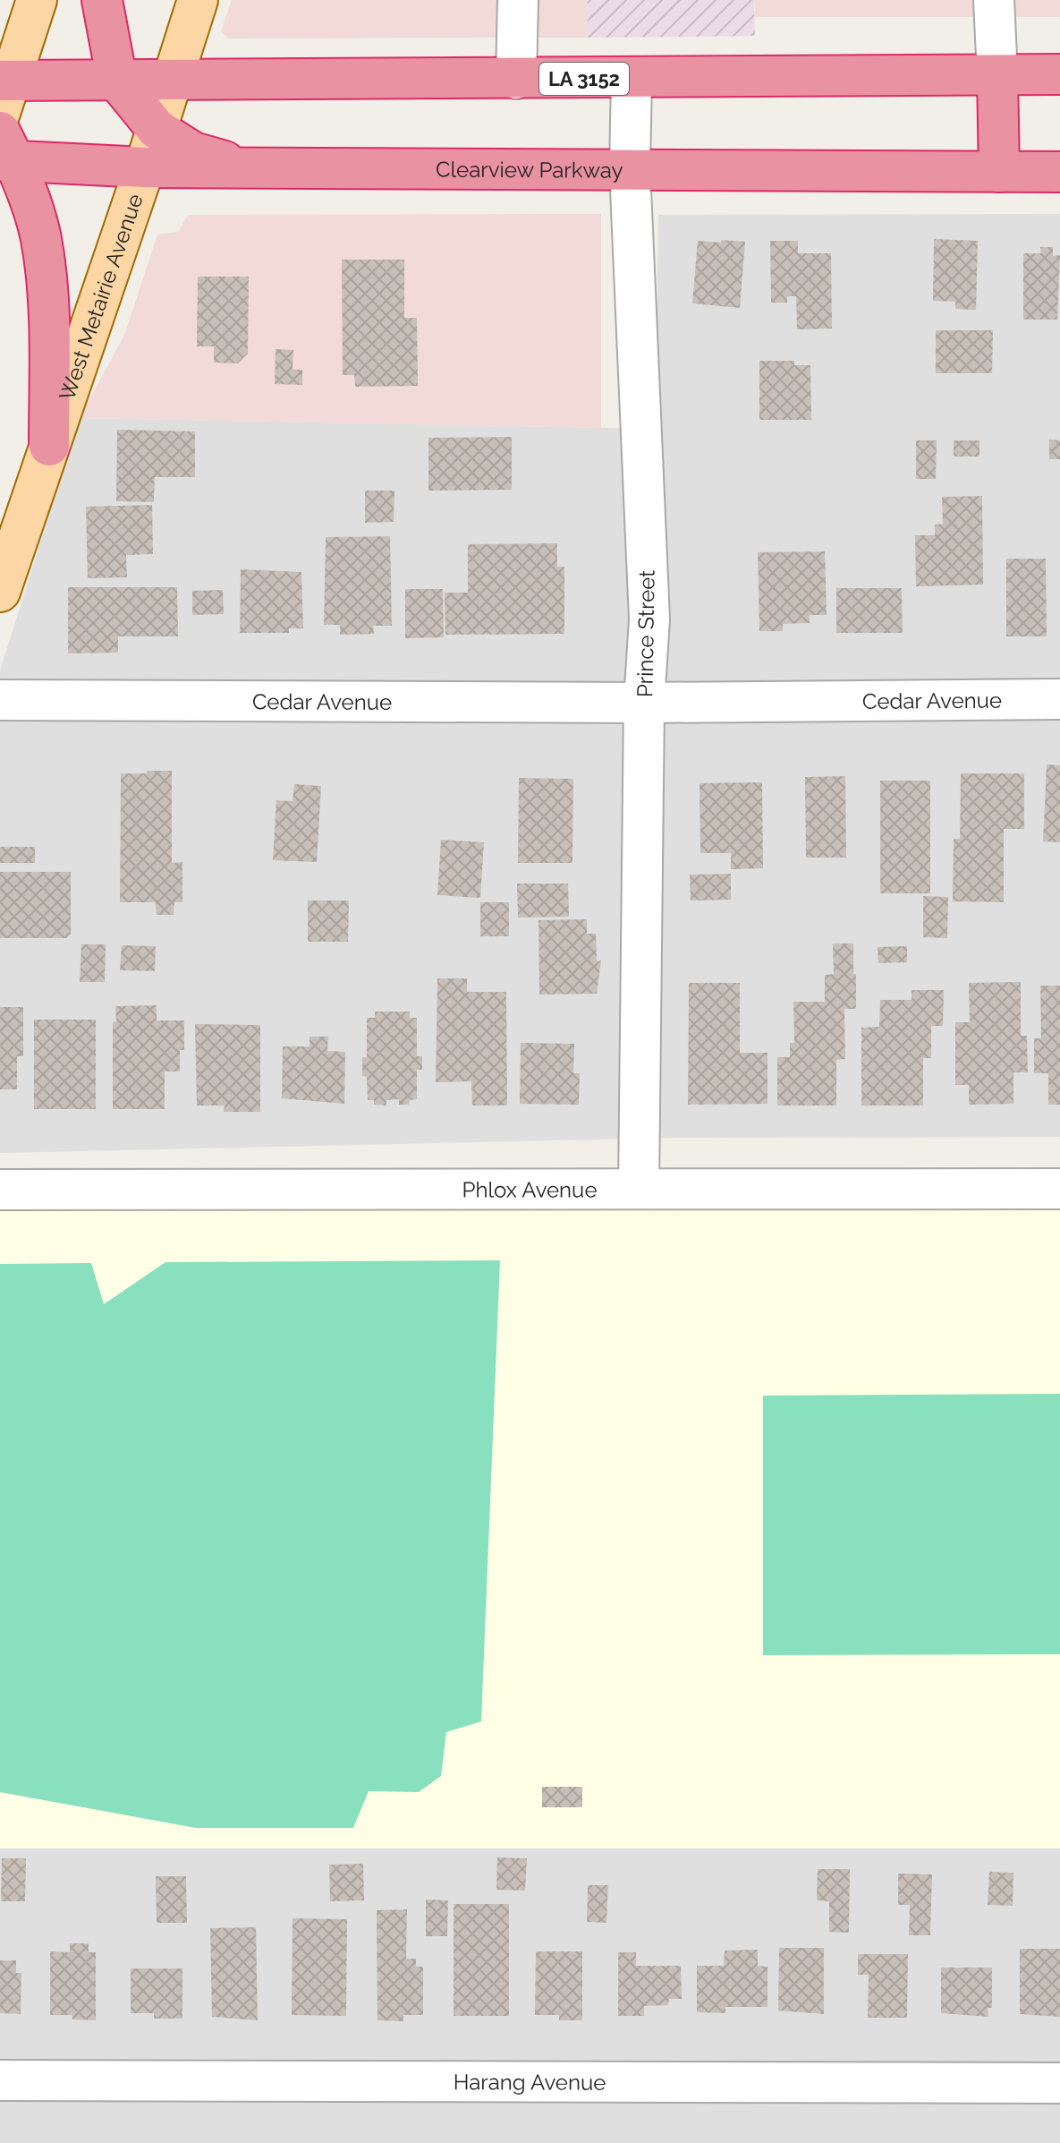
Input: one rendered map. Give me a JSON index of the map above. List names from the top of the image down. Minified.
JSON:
{"streets":{"highway":["LA 3152","Clearview Parkway"],"main road":["West Metairie Avenue"],"street":["Prince Street","Cedar Avenue","Phlox Avenue","Harang Avenue"]},"crossings":[["LA 3152","West Metairie Avenue"],["LA 3152","Prince Street"],["Clearview Parkway","West Metairie Avenue"],["Clearview Parkway","Prince Street"],["Prince Street","Cedar Avenue"],["Prince Street","Phlox Avenue"]]}
